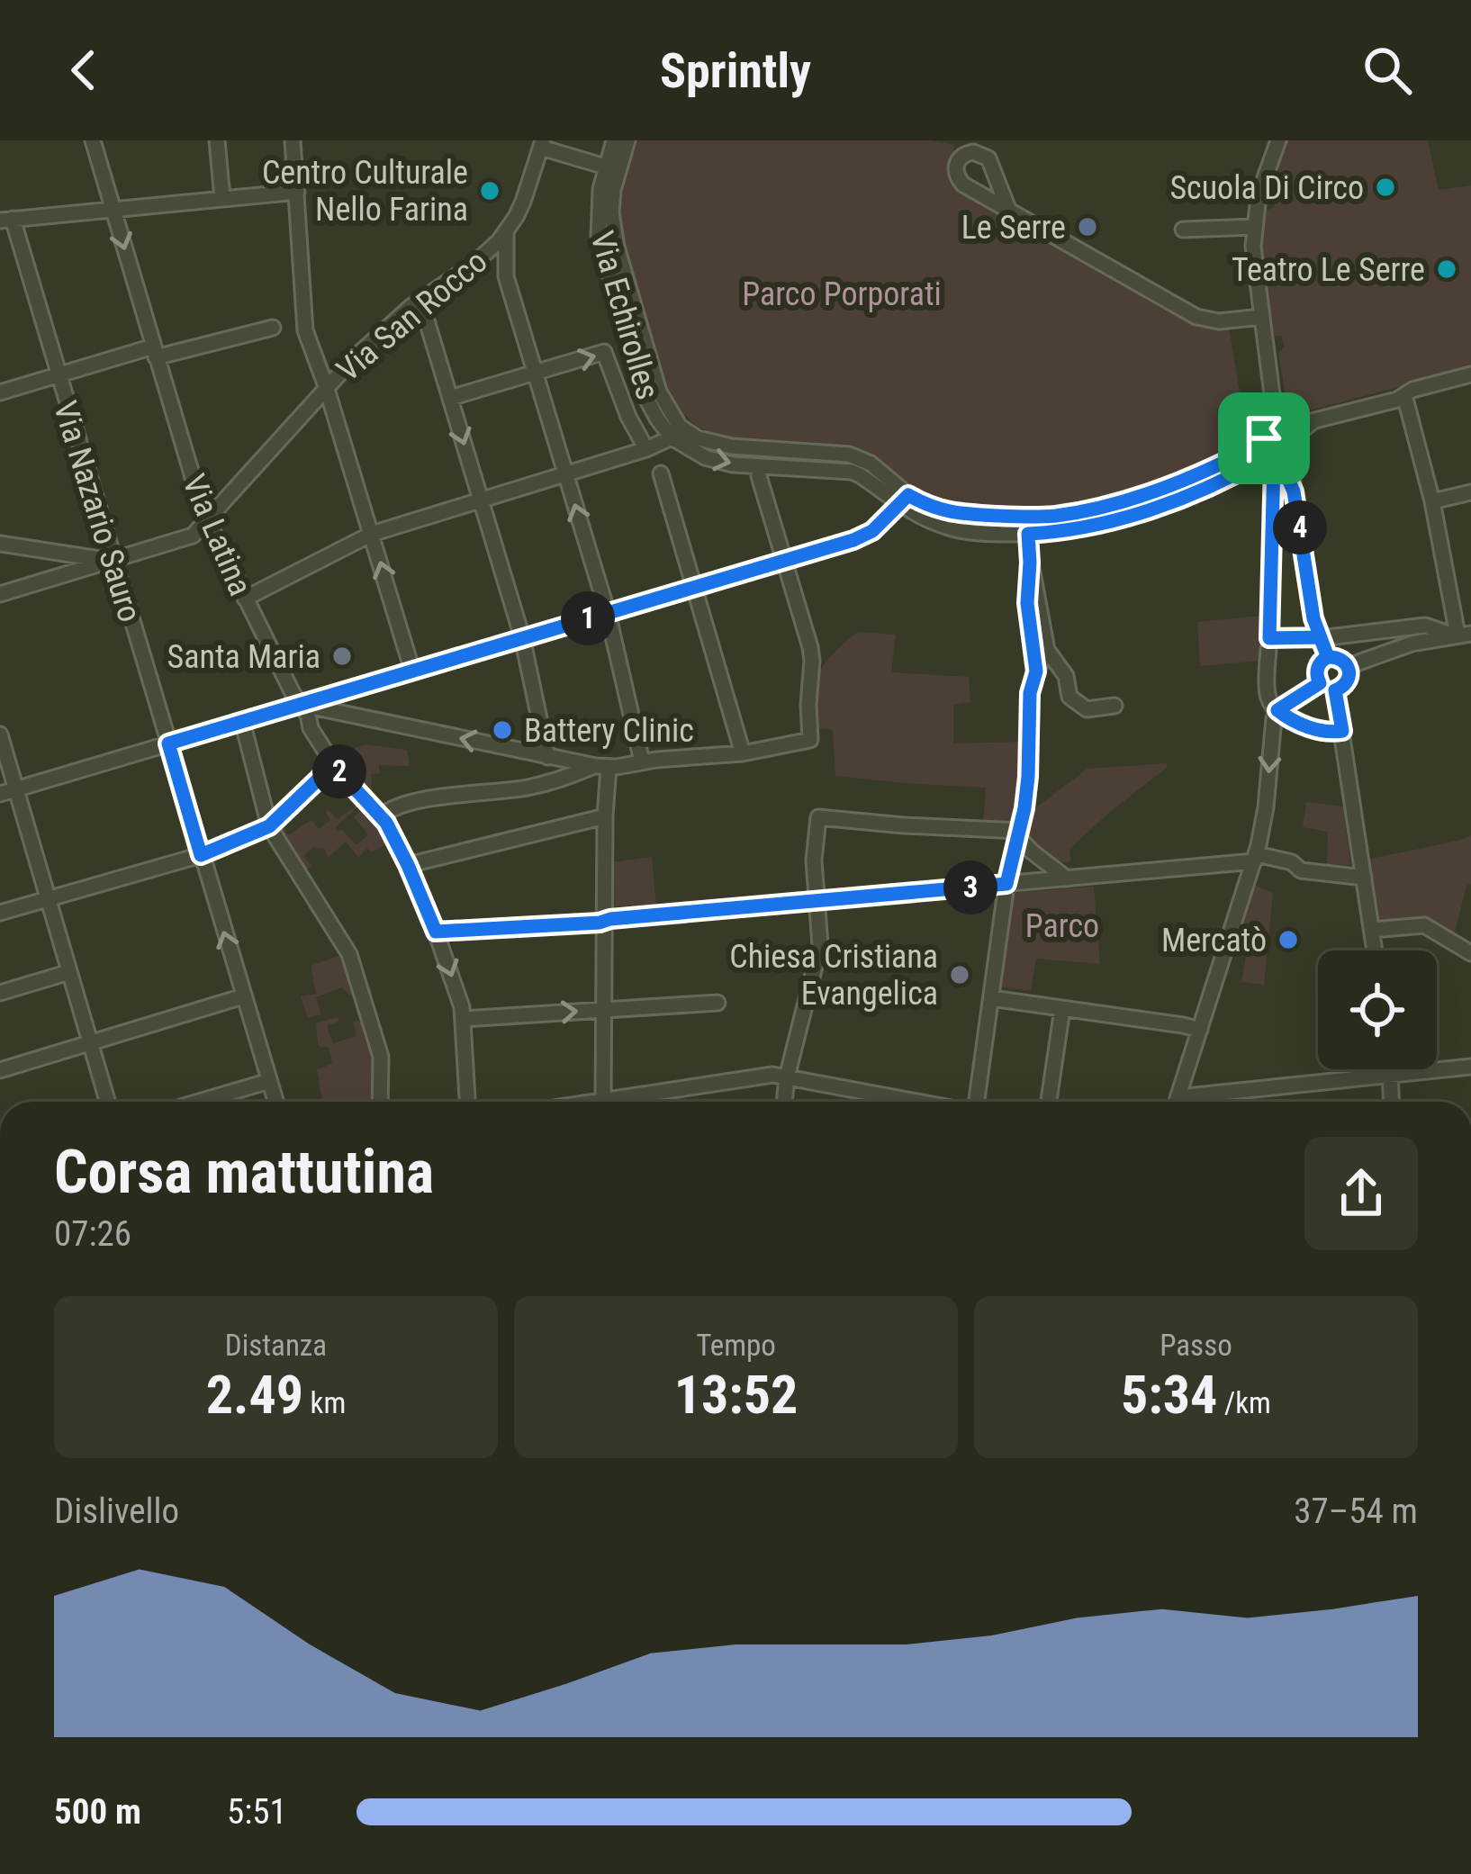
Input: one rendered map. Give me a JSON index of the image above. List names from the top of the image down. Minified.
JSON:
{"streets":{"street":["Via San Rocco","Via Echirolles","Via Nazario Sauro","Via Latina"]},"crossings":[["Via San Rocco","Via Nazario Sauro"],["Via San Rocco","Via Latina"]],"parks":["Parco Porporati","Parco"],"places":["Scuola Di Circo","Centro Culturale Nello Farina","Le Serre","Teatro Le Serre","Santa Maria","Battery Clinic","Mercatò","Chiesa Cristiana Evangelica"],"page":{"header":"Sprintly","pins":["4","1","2","3"],"heading":["Corsa mattutina","07:26"],"stats":[["Distanza","2.49 km"],["Tempo","13:52"],["Passo","5:34 /km"]],"chart":["Dislivello","37–54 m"],"list":[{"name":"500 m","note":"5:51"}]}}
